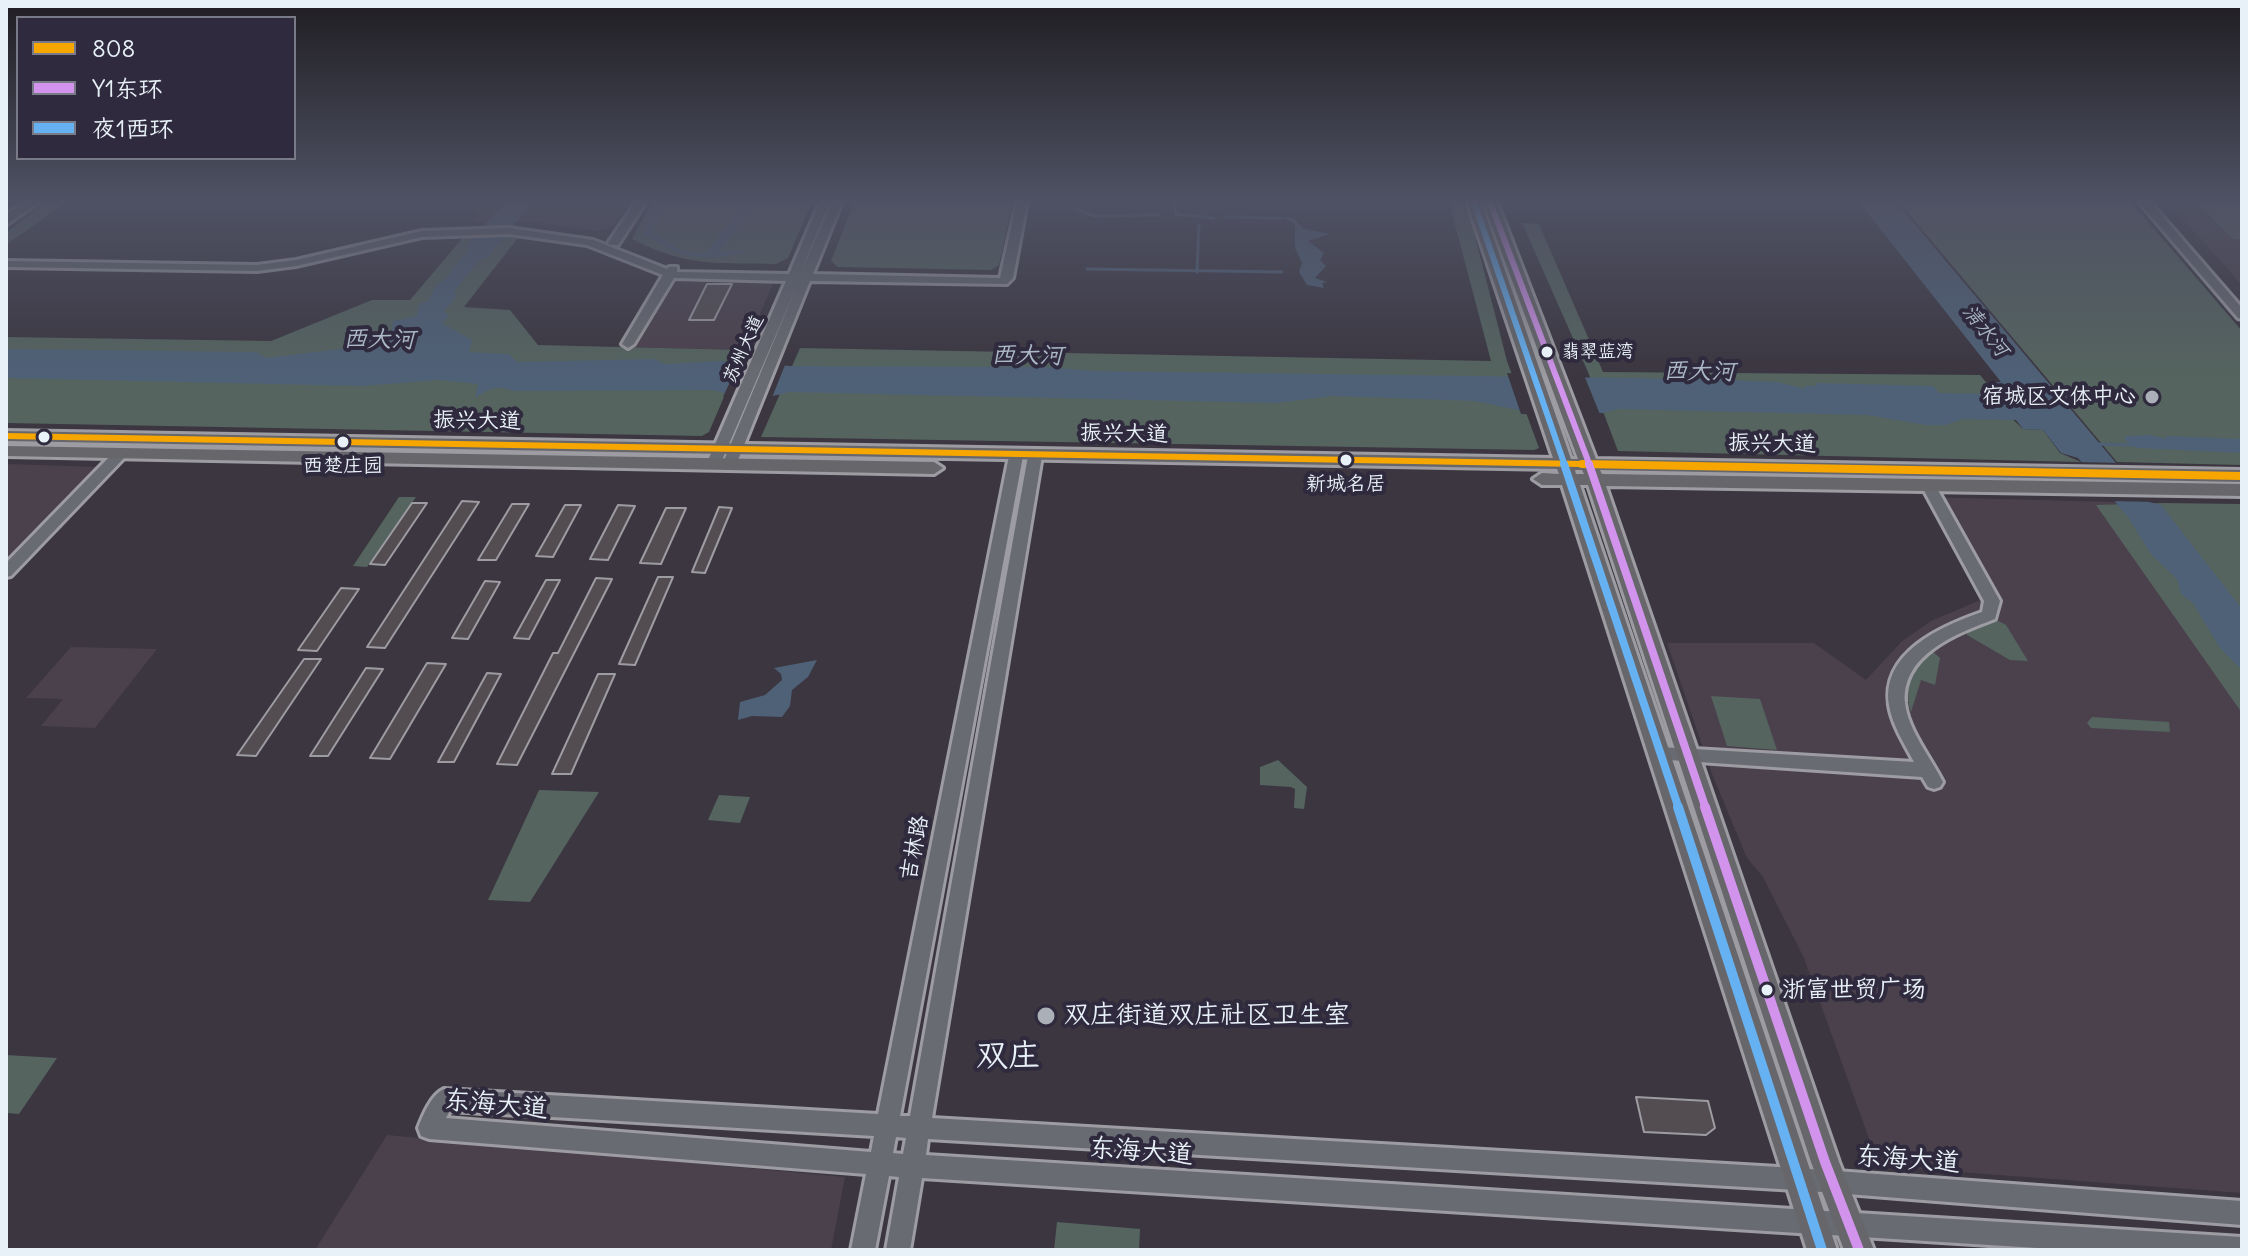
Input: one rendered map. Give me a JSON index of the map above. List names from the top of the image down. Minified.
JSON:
{"streets":{"main road":["振兴大道"],"street":["苏州大道","吉林路","东海大道"]},"crossings":[["苏州大道","振兴大道"],["振兴大道","吉林路"],["吉林路","东海大道"]],"districts":["双庄"],"water":["清水河","西大河"],"places":["翡翠蓝湾","宿城区文体中心","西楚庄园","新城名居","浙富世贸广场","双庄街道双庄社区卫生室"],"lines":["transit line Y1东环","transit line 夜1西环","transit line 808"],"legend":["808","Y1东环","夜1西环"]}
